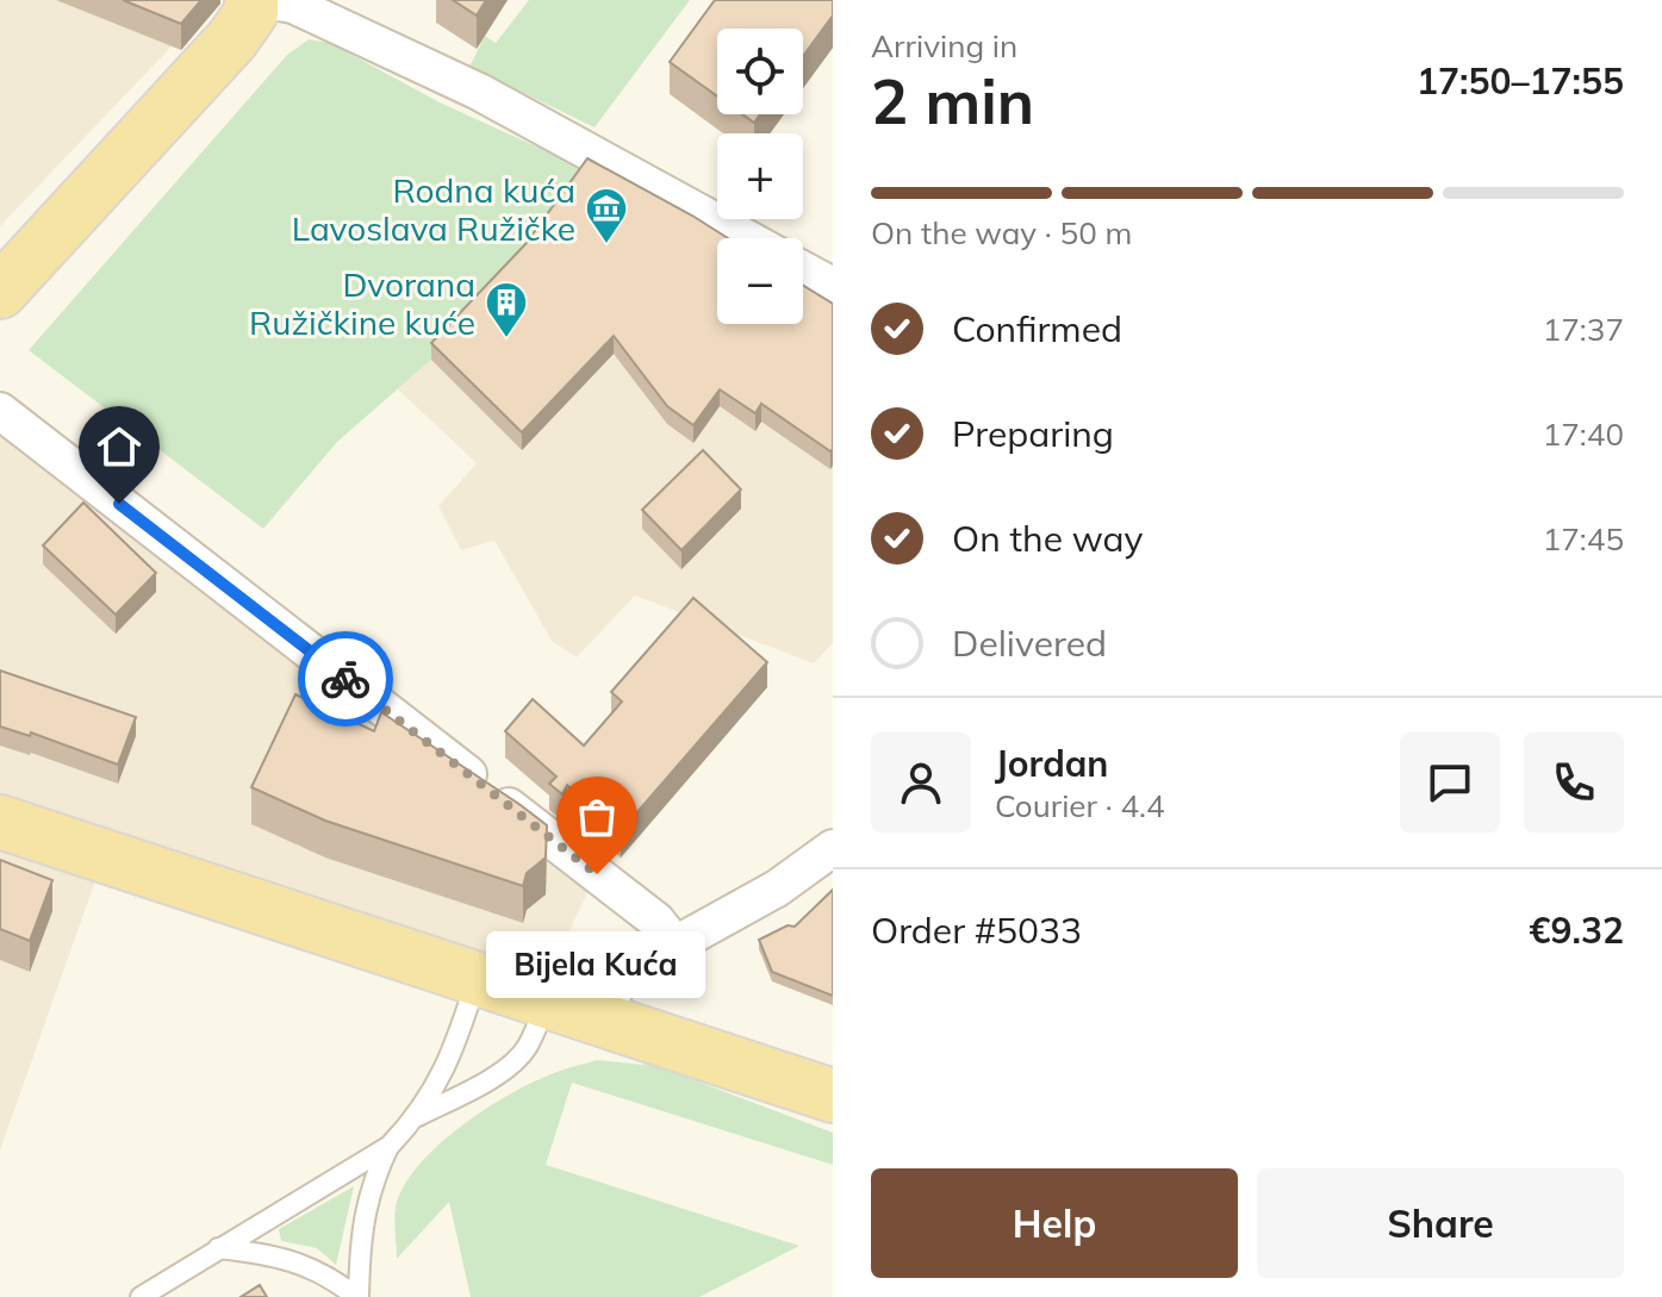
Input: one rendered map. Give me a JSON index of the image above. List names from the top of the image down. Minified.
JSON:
{"places":{"museum":["Rodna kuća Lavoslava Ružičke"],"building":["Dvorana Ružičkine kuće"],"other":["Bijela Kuća"]},"page":{"heading":["2 min","Arriving in","17:50–17:55"],"panel":["Jordan","Courier · 4.4","Order #5033","€9.32"],"map_buttons":["+","−"],"bar":"On the way · 50 m","list":[["Confirmed","17:37"],["Preparing","17:40"],["On the way","17:45"],"Delivered"],"bubble":"Bijela Kuća","buttons":["Help","Share"]}}
